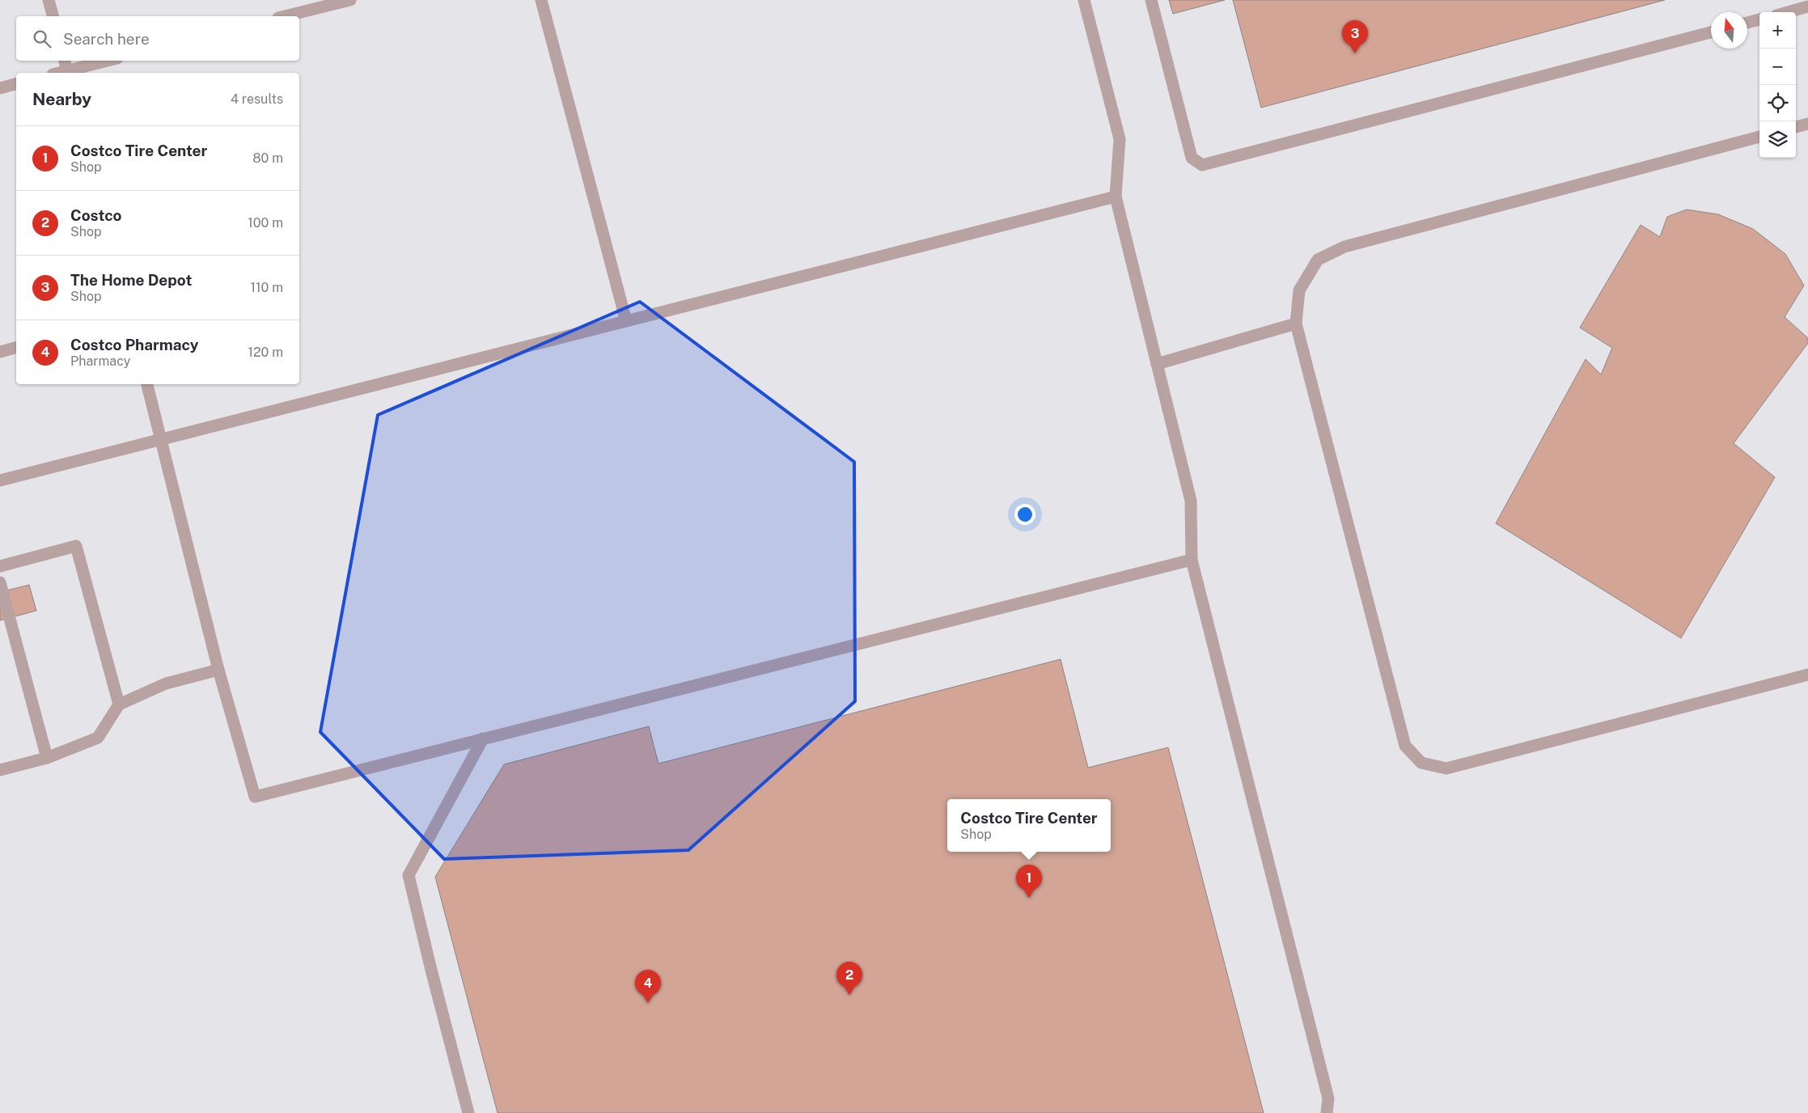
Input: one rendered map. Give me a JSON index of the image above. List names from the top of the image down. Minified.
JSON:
{"north":"top","page":{"map_buttons":["+","−"],"search":"Search here","pins":["3","1","2","4"],"heading":["Nearby","4 results"],"list":[{"mark":"1","name":"Costco Tire Center","note":"Shop","value":"80 m"},{"mark":"2","name":"Costco","note":"Shop","value":"100 m"},{"mark":"3","name":"The Home Depot","note":"Shop","value":"110 m"},{"mark":"4","name":"Costco Pharmacy","note":"Pharmacy","value":"120 m"}],"popup":["Costco Tire Center","Shop"]}}
